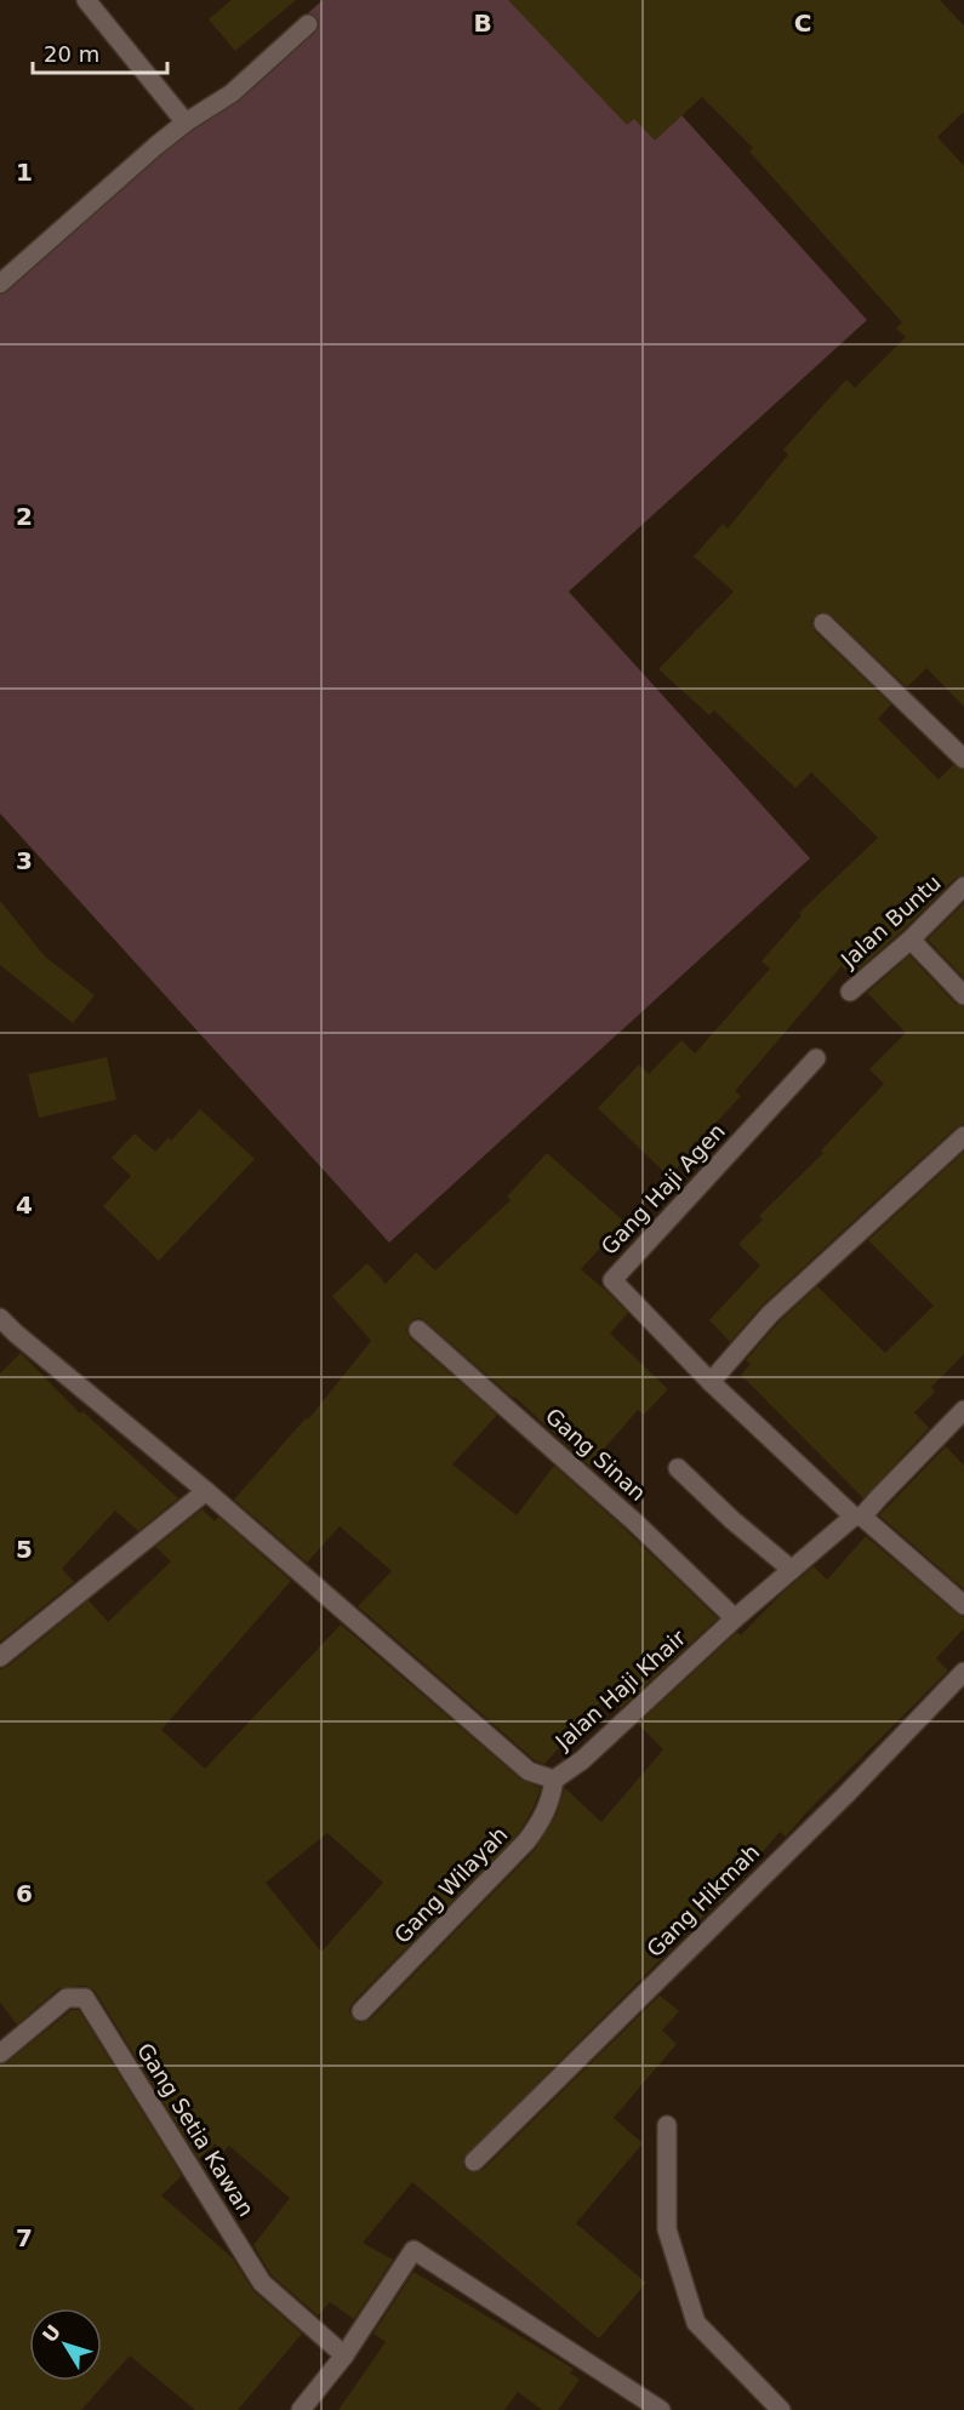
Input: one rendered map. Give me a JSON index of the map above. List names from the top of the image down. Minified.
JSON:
{"streets":{"street":["Jalan Buntu","Gang Haji Agen","Gang Sinan","Jalan Haji Khair","Gang Wilayah","Gang Hikmah","Gang Setia Kawan"]},"crossings":[["Gang Haji Agen","Jalan Haji Khair"],["Gang Sinan","Jalan Haji Khair"],["Jalan Haji Khair","Gang Wilayah"]],"scale_bar":"20 m","north":"top left","grid":{"columns":["B","C"],"rows":["1","2","3","4","5","6","7"]}}
